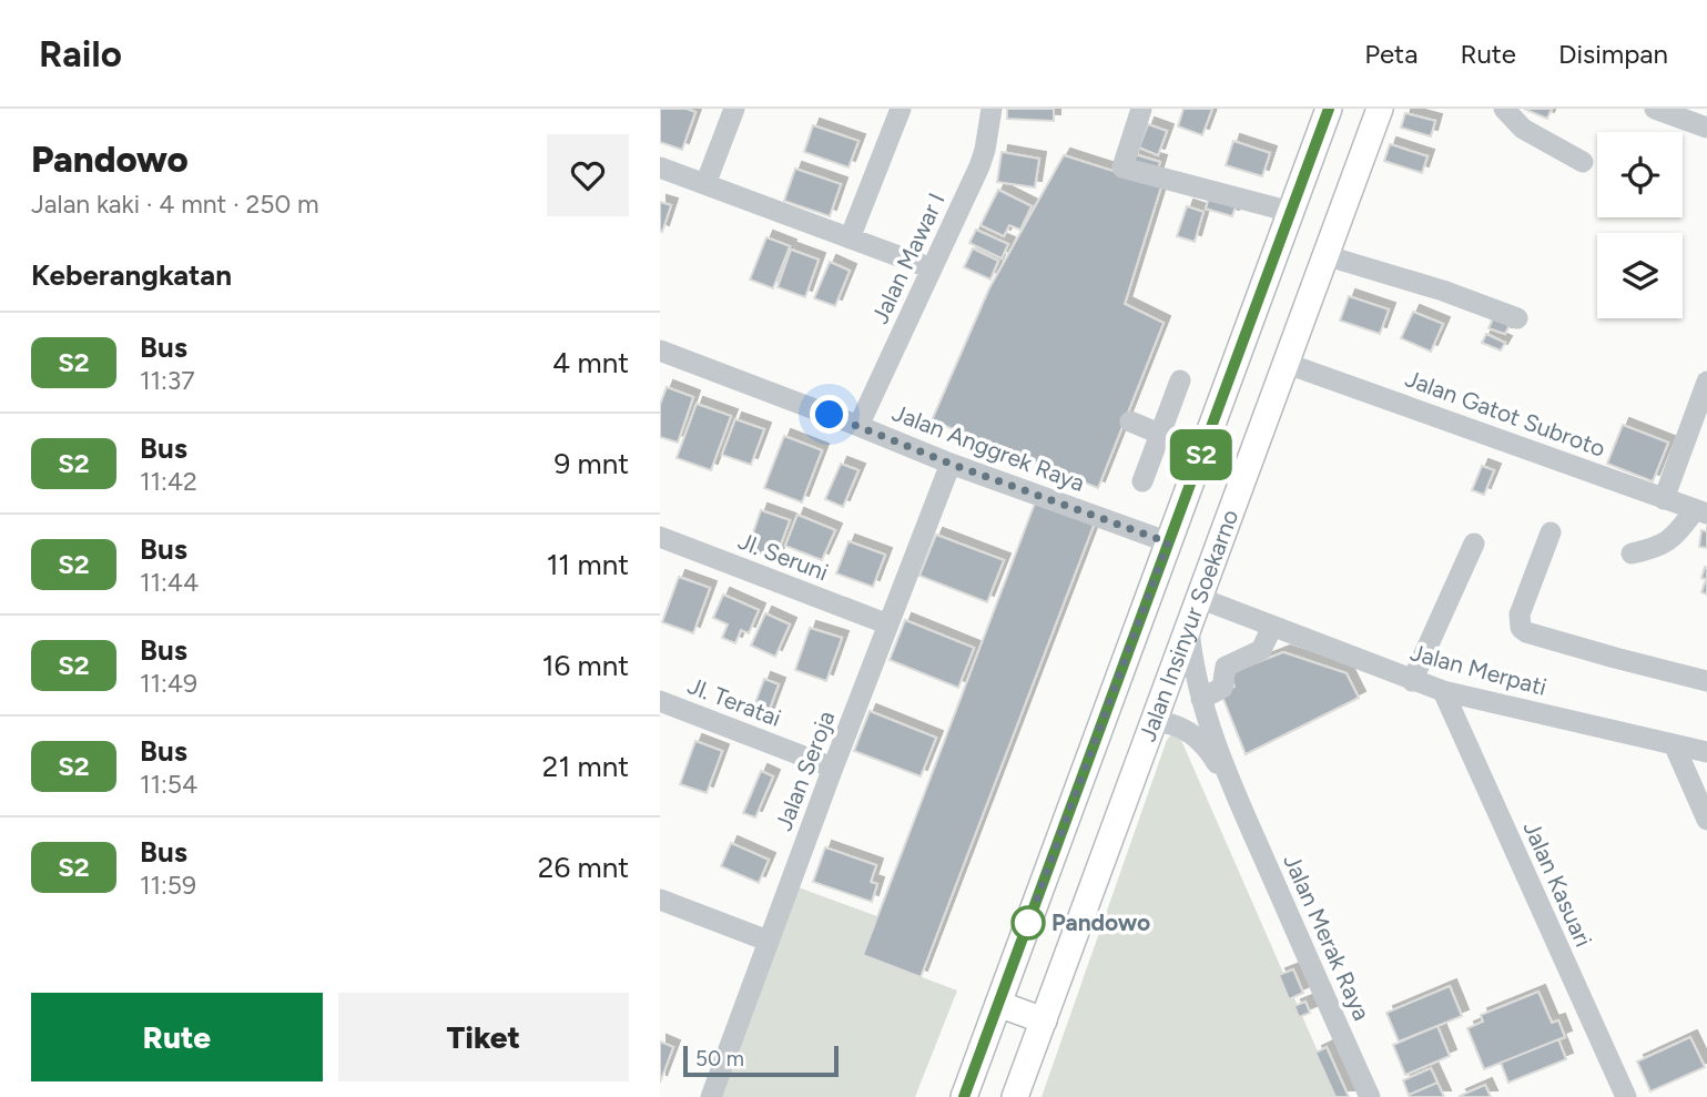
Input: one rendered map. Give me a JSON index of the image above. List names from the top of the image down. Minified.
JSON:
{"streets":{"main road":["Jalan Insinyur Soekarno"],"street":["Jalan Mawar I","Jalan Gatot Subroto","Jalan Anggrek Raya","Jl. Seruni","Jalan Merpati","Jl. Teratai","Jalan Seroja","Jalan Kasuari","Jalan Merak Raya"]},"crossings":[["Jalan Mawar I","Jalan Anggrek Raya"],["Jalan Gatot Subroto","Jalan Insinyur Soekarno"],["Jalan Anggrek Raya","Jalan Insinyur Soekarno"],["Jalan Anggrek Raya","Jalan Seroja"],["Jl. Seruni","Jalan Seroja"],["Jalan Insinyur Soekarno","Jalan Merpati"],["Jalan Insinyur Soekarno","Jalan Merak Raya"],["Jalan Merpati","Jalan Kasuari"],["Jl. Teratai","Jalan Seroja"]],"places":["Pandowo"],"lines":["bus line S2"],"scale_bar":"50 m","page":{"header":"Railo","nav":["Peta","Rute","Disimpan"],"heading":[["Pandowo","Jalan kaki · 4 mnt · 250 m"],"Keberangkatan"],"on_map":"S2","list":[{"mark":"S2","name":"Bus","note":"11:37","value":"4 mnt"},{"mark":"S2","name":"Bus","note":"11:42","value":"9 mnt"},{"mark":"S2","name":"Bus","note":"11:44","value":"11 mnt"},{"mark":"S2","name":"Bus","note":"11:49","value":"16 mnt"},{"mark":"S2","name":"Bus","note":"11:54","value":"21 mnt"},{"mark":"S2","name":"Bus","note":"11:59","value":"26 mnt"}],"buttons":["Rute","Tiket"],"scale":"50 m"}}
